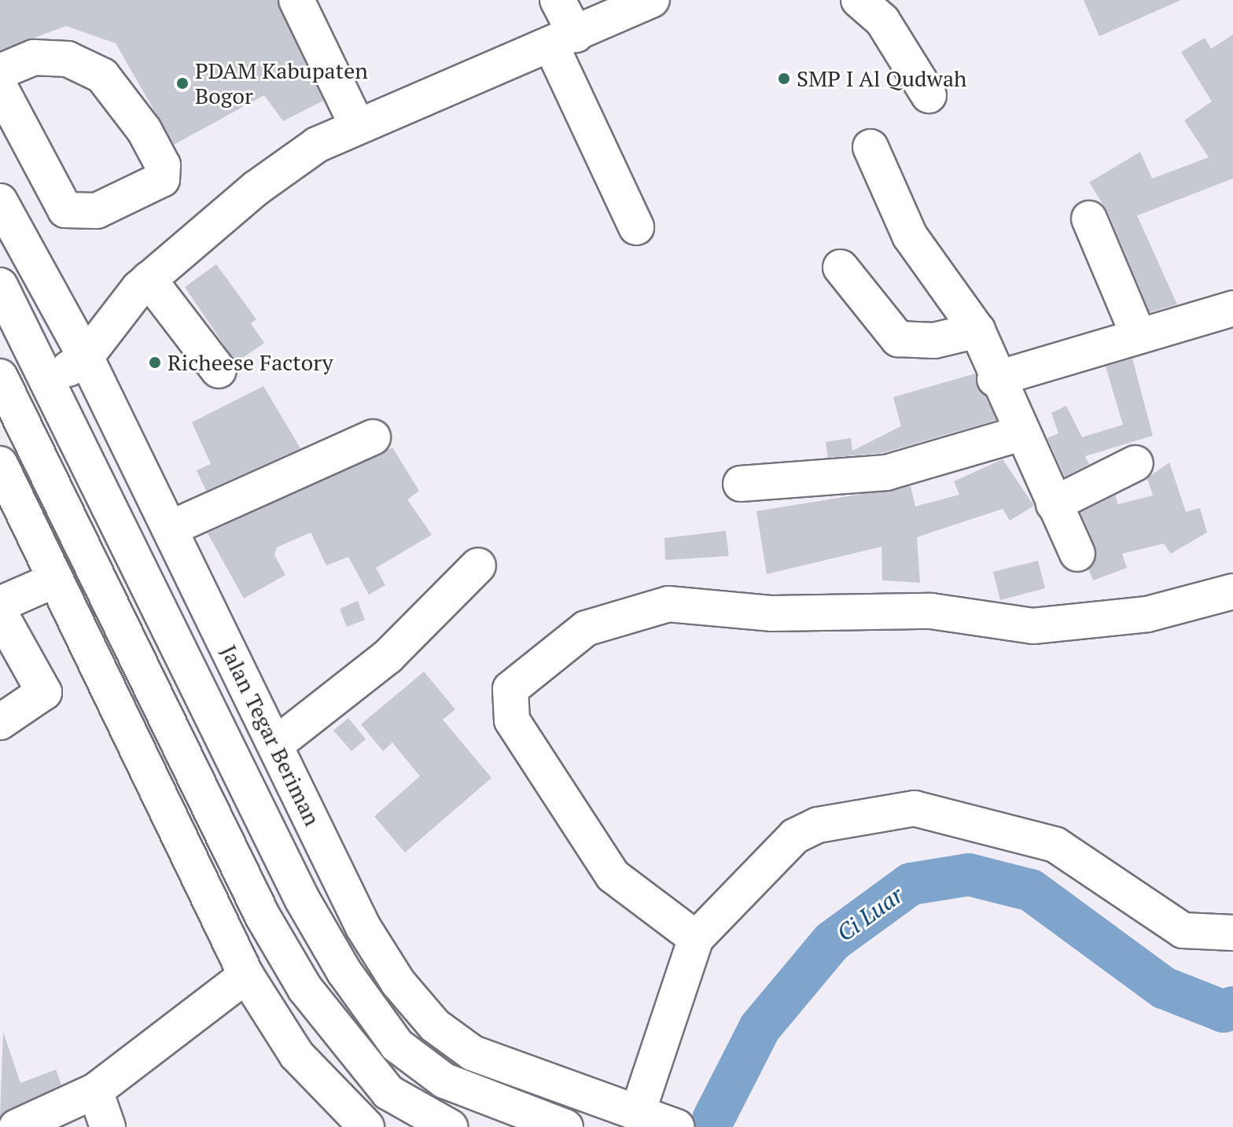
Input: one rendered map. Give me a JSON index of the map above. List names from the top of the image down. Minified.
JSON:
{"streets":{"main road":["Jalan Tegar Beriman"]},"water":["Ci Luar"],"places":["SMP I Al Qudwah","PDAM Kabupaten Bogor","Richeese Factory"]}
